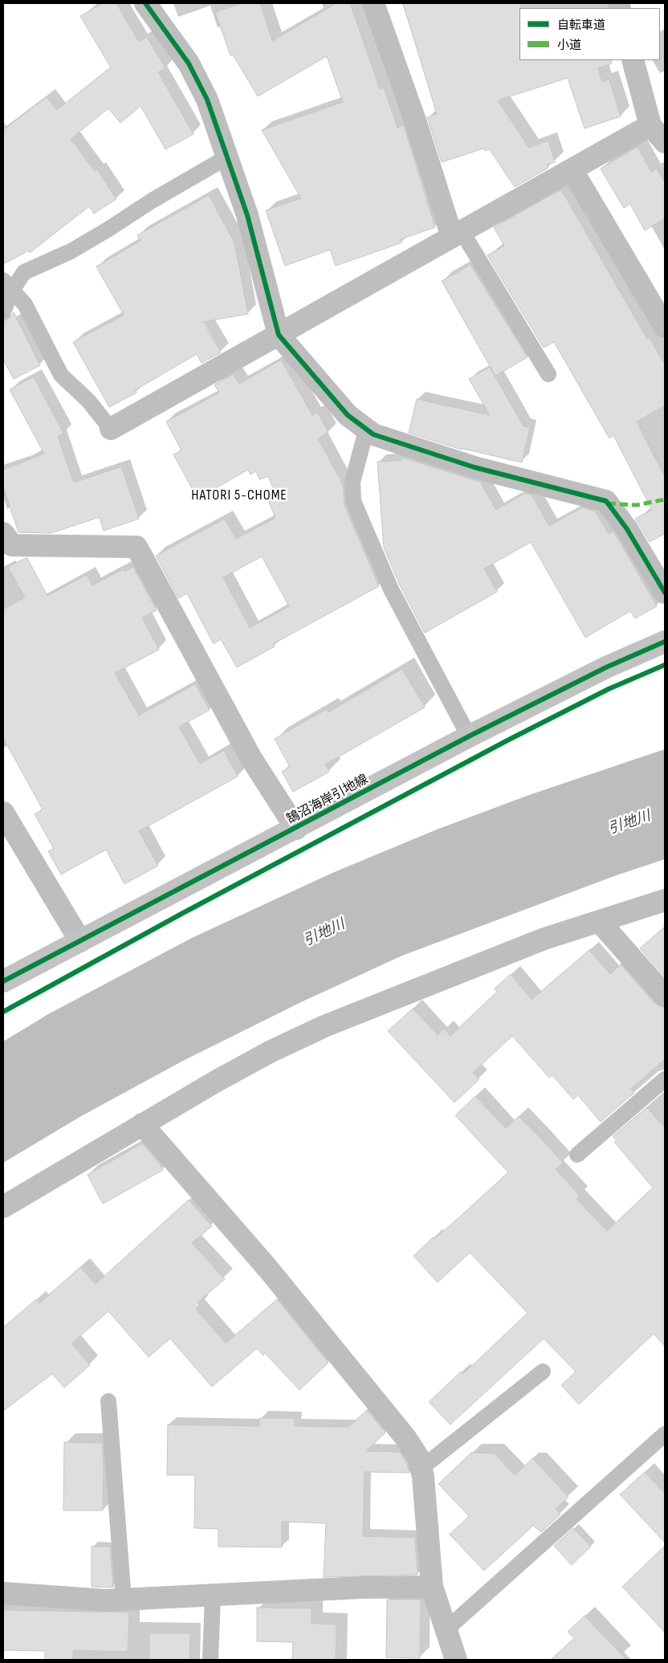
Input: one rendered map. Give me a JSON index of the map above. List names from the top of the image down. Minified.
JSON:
{"streets":{"street":["鵠沼海岸引地線"]},"districts":["HATORI 5-CHOME"],"water":["引地川"],"legend":["自転車道","小道"]}
